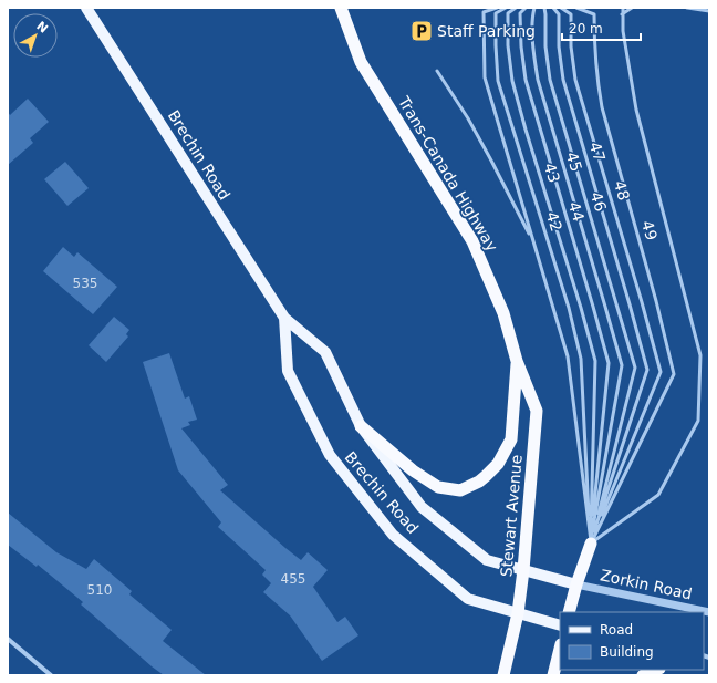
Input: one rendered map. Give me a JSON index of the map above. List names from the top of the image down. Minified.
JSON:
{"streets":{"highway":["Trans-Canada Highway","Stewart Avenue"],"main road":["Brechin Road"],"street":["Zorkin Road"],"lane":["47","45","43","48","46","44","42","49"]},"crossings":[["47","45"],["47","43"],["47","48"],["47","46"],["47","44"],["47","42"],["47","49"],["Brechin Road","Stewart Avenue"],["Brechin Road","Zorkin Road"],["45","43"],["45","48"],["45","46"],["45","44"],["45","42"],["45","49"],["43","48"],["43","46"],["43","44"],["43","42"],["43","49"],["Trans-Canada Highway","Stewart Avenue"],["48","46"],["48","44"],["48","42"],["48","49"],["46","44"],["46","42"],["46","49"],["44","42"],["44","49"],["42","49"]],"places":{"parking":["Staff Parking"]},"house_numbers":["535","455","510"],"legend":["Road","Building"],"scale_bar":"20 m","north":"top right"}
